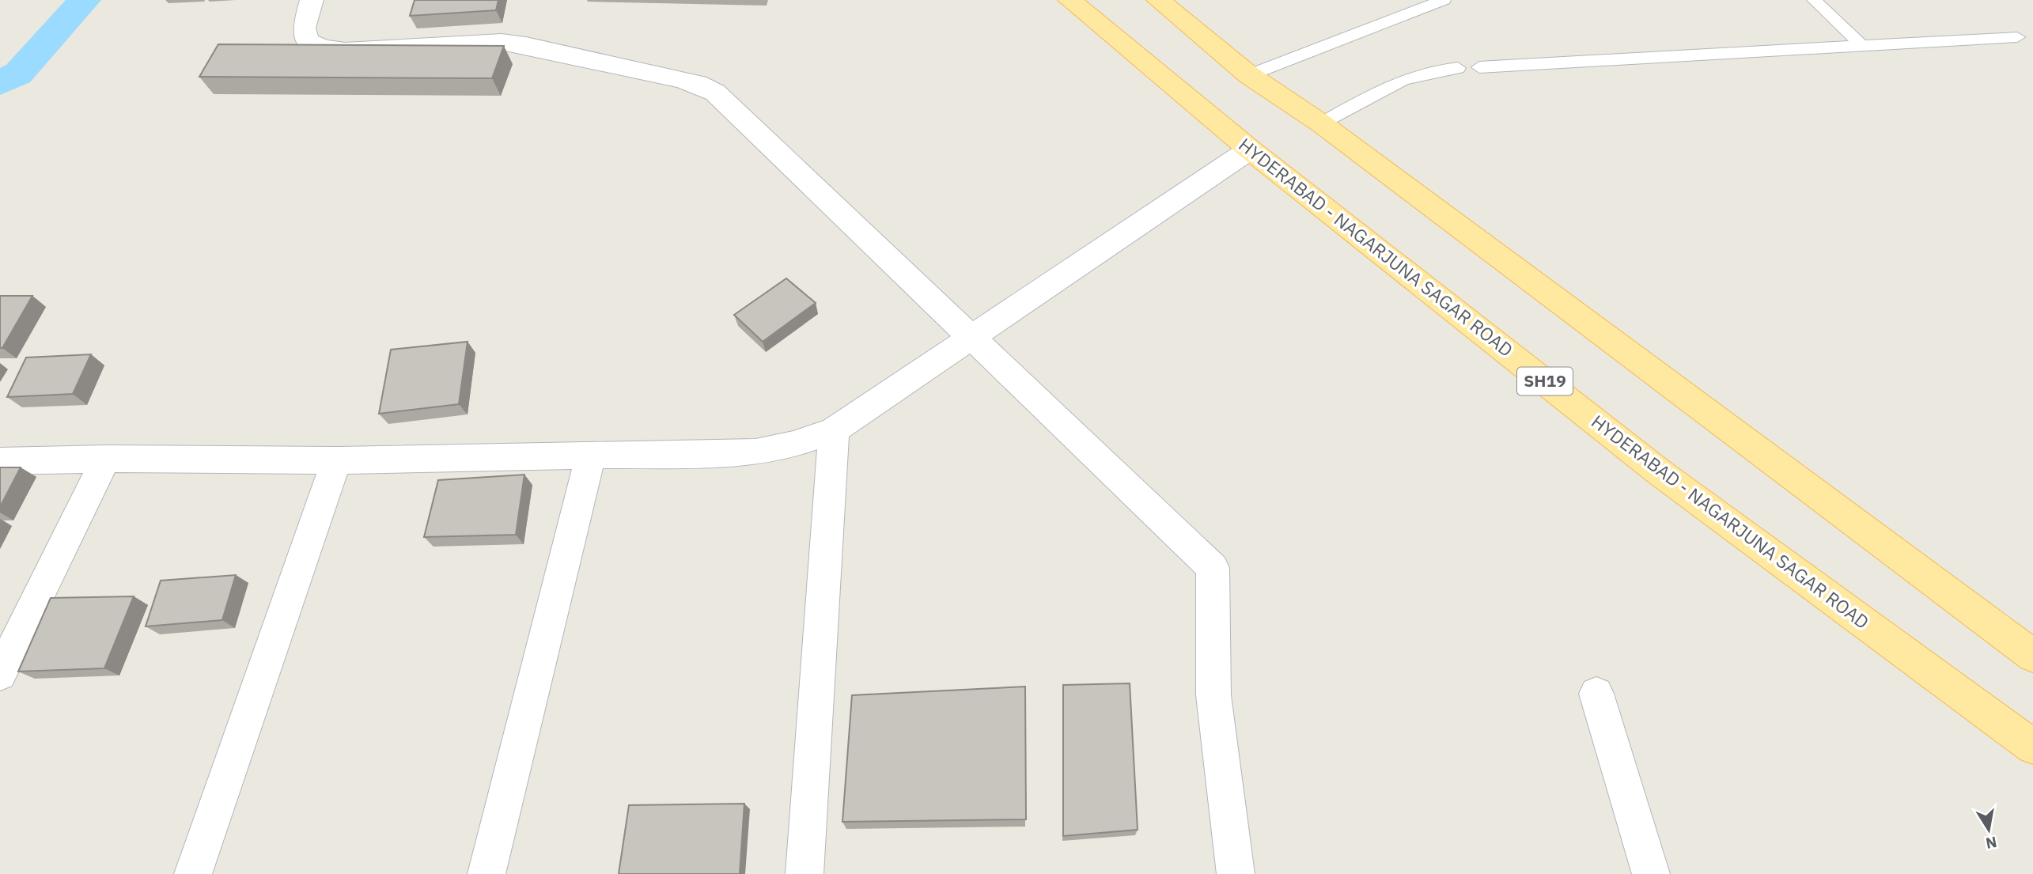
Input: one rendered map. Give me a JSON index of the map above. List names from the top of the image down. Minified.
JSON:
{"streets":{"main road":["HYDERABAD - NAGARJUNA SAGAR ROAD","SH19"]},"north":"bottom"}
